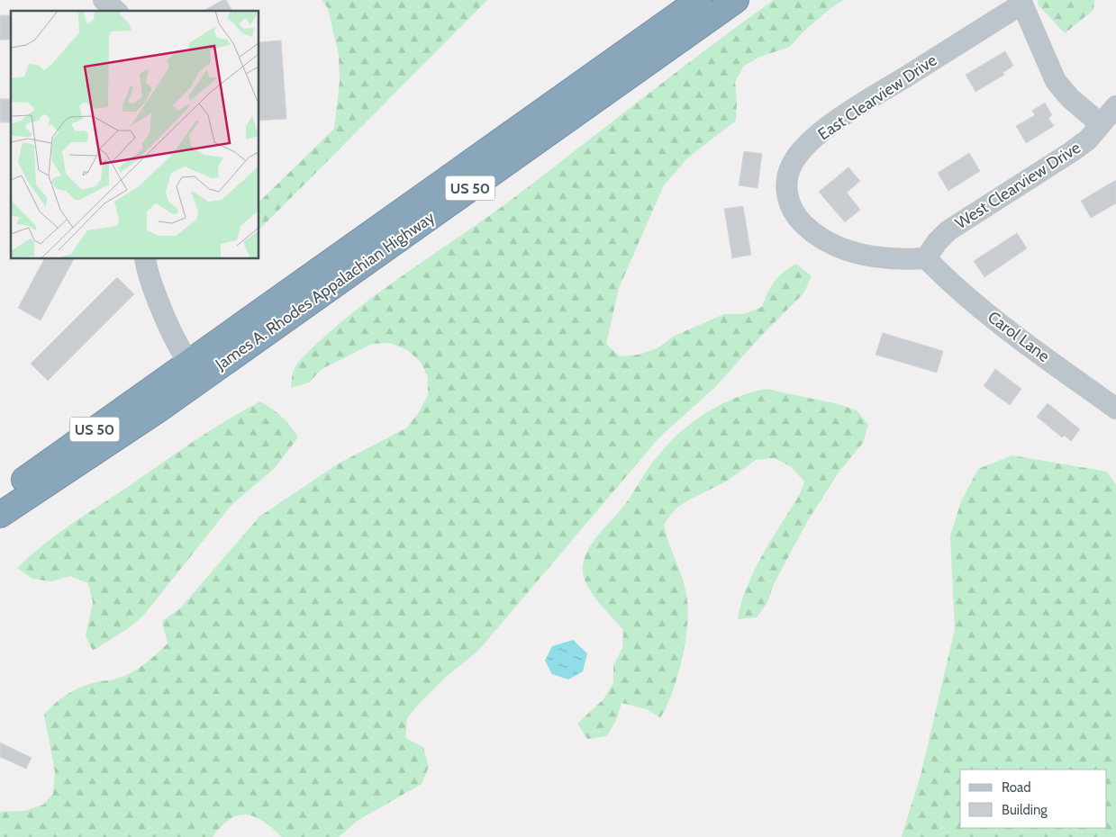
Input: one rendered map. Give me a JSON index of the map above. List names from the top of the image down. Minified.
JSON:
{"streets":{"highway":["US 50","James A. Rhodes Appalachian Highway"],"street":["East Clearview Drive","West Clearview Drive","Carol Lane"]},"crossings":[["East Clearview Drive","West Clearview Drive"],["East Clearview Drive","Carol Lane"],["West Clearview Drive","Carol Lane"]],"legend":["Road","Building"]}
